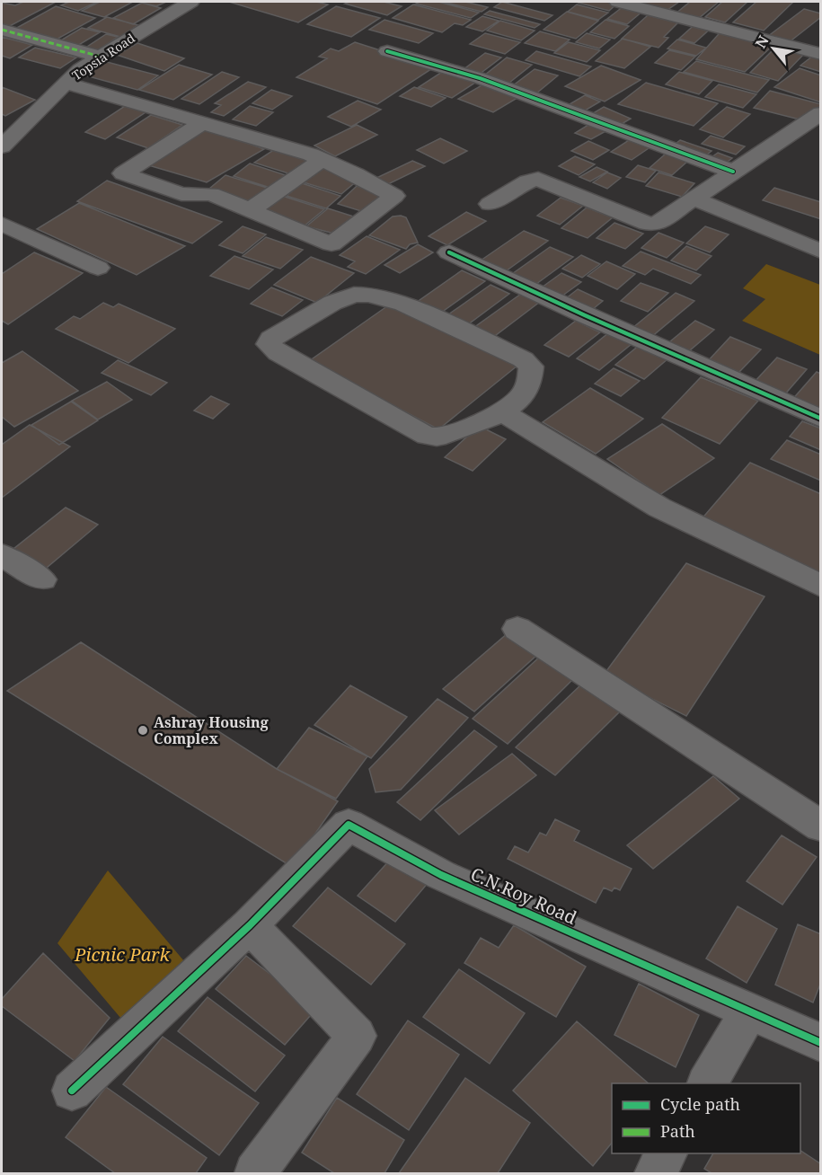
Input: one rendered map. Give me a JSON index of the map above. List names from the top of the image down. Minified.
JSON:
{"streets":{"street":["Topsia Road","C.N.Roy Road"]},"parks":["Picnic Park"],"places":["Ashray Housing Complex"],"legend":["Cycle path","Path"],"north":"top left"}
